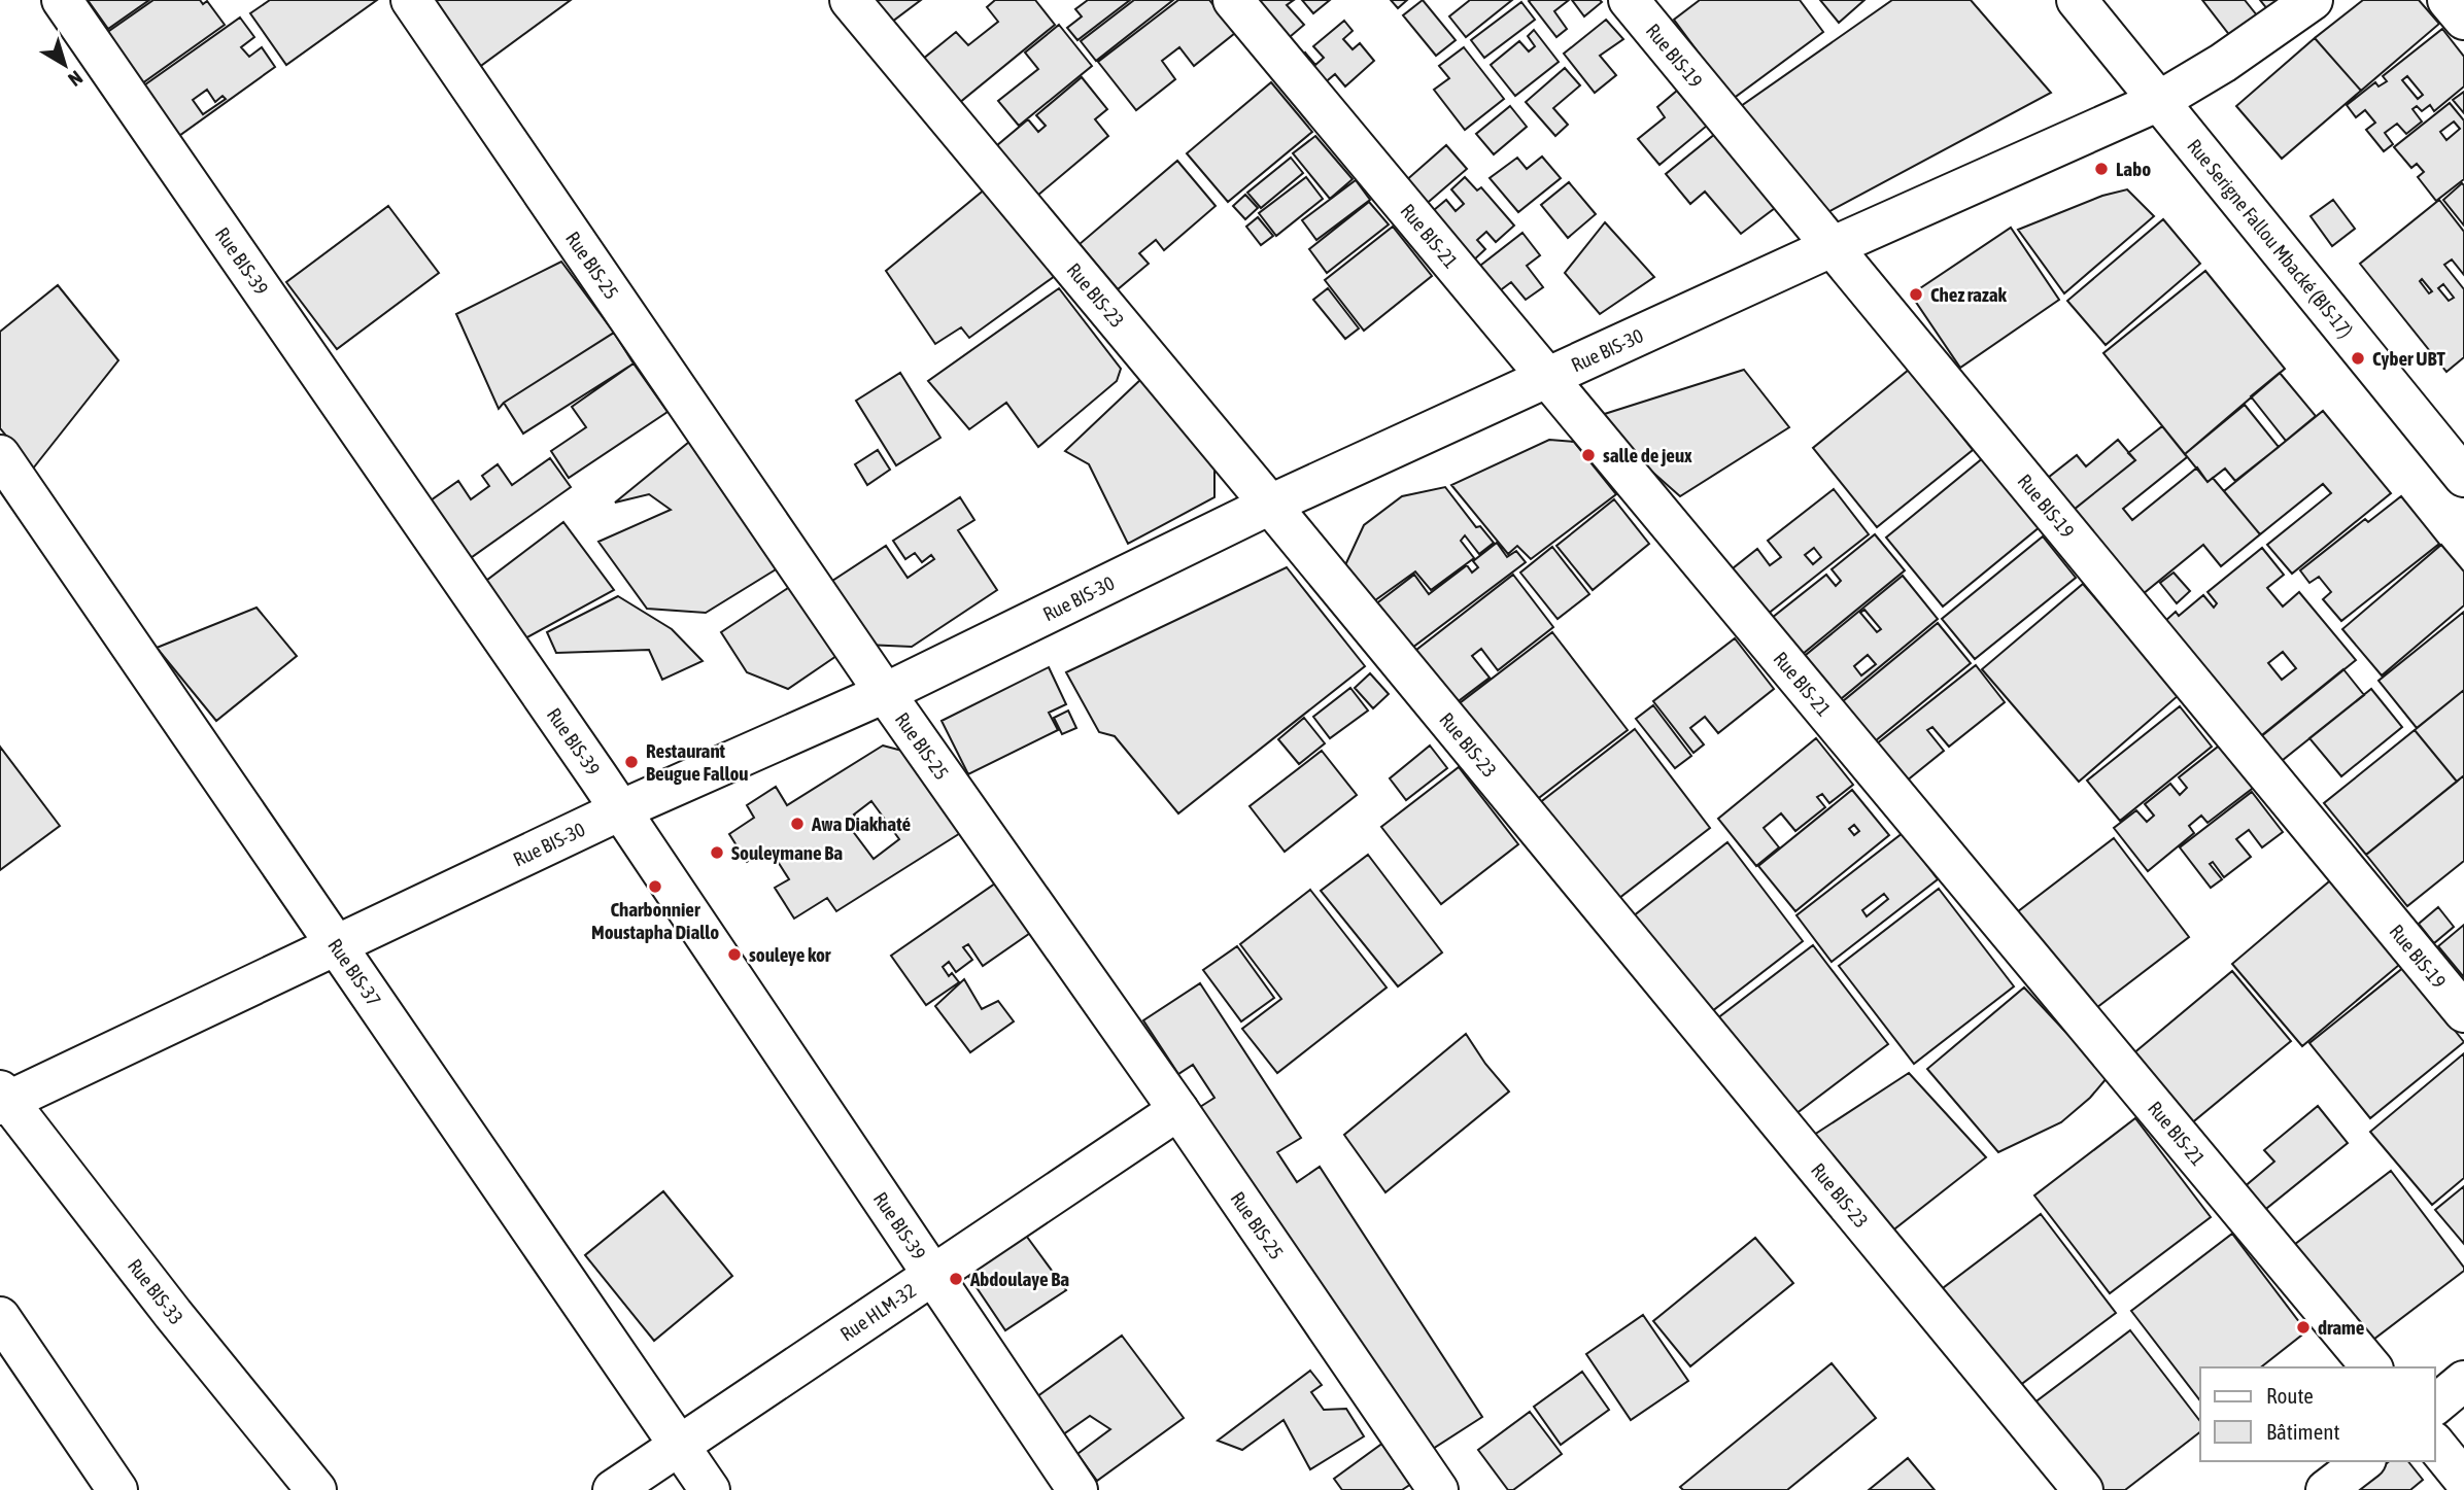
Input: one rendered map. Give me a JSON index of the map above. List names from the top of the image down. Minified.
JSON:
{"streets":{"street":["Rue BIS-19","Rue BIS-21","Rue Serigne Fallou Mbacké (BIS-17)","Rue BIS-39","Rue BIS-25","Rue BIS-23","Rue BIS-30","Rue BIS-37","Rue BIS-33","Rue HLM-32"]},"crossings":[["Rue BIS-19","Rue BIS-30"],["Rue BIS-21","Rue BIS-30"],["Rue Serigne Fallou Mbacké (BIS-17)","Rue BIS-30"],["Rue BIS-39","Rue BIS-30"],["Rue BIS-39","Rue HLM-32"],["Rue BIS-25","Rue BIS-30"],["Rue BIS-25","Rue HLM-32"],["Rue BIS-23","Rue BIS-30"],["Rue BIS-30","Rue BIS-37"],["Rue BIS-30","Rue BIS-33"],["Rue BIS-37","Rue HLM-32"]],"places":["Labo","Chez razak","Cyber UBT","salle de jeux","Restaurant Beugue Fallou","Awa Diakhaté","Souleymane Ba","Charbonnier Moustapha Diallo","souleye kor","Abdoulaye Ba","drame"],"legend":["Route","Bâtiment"],"north":"bottom right"}
